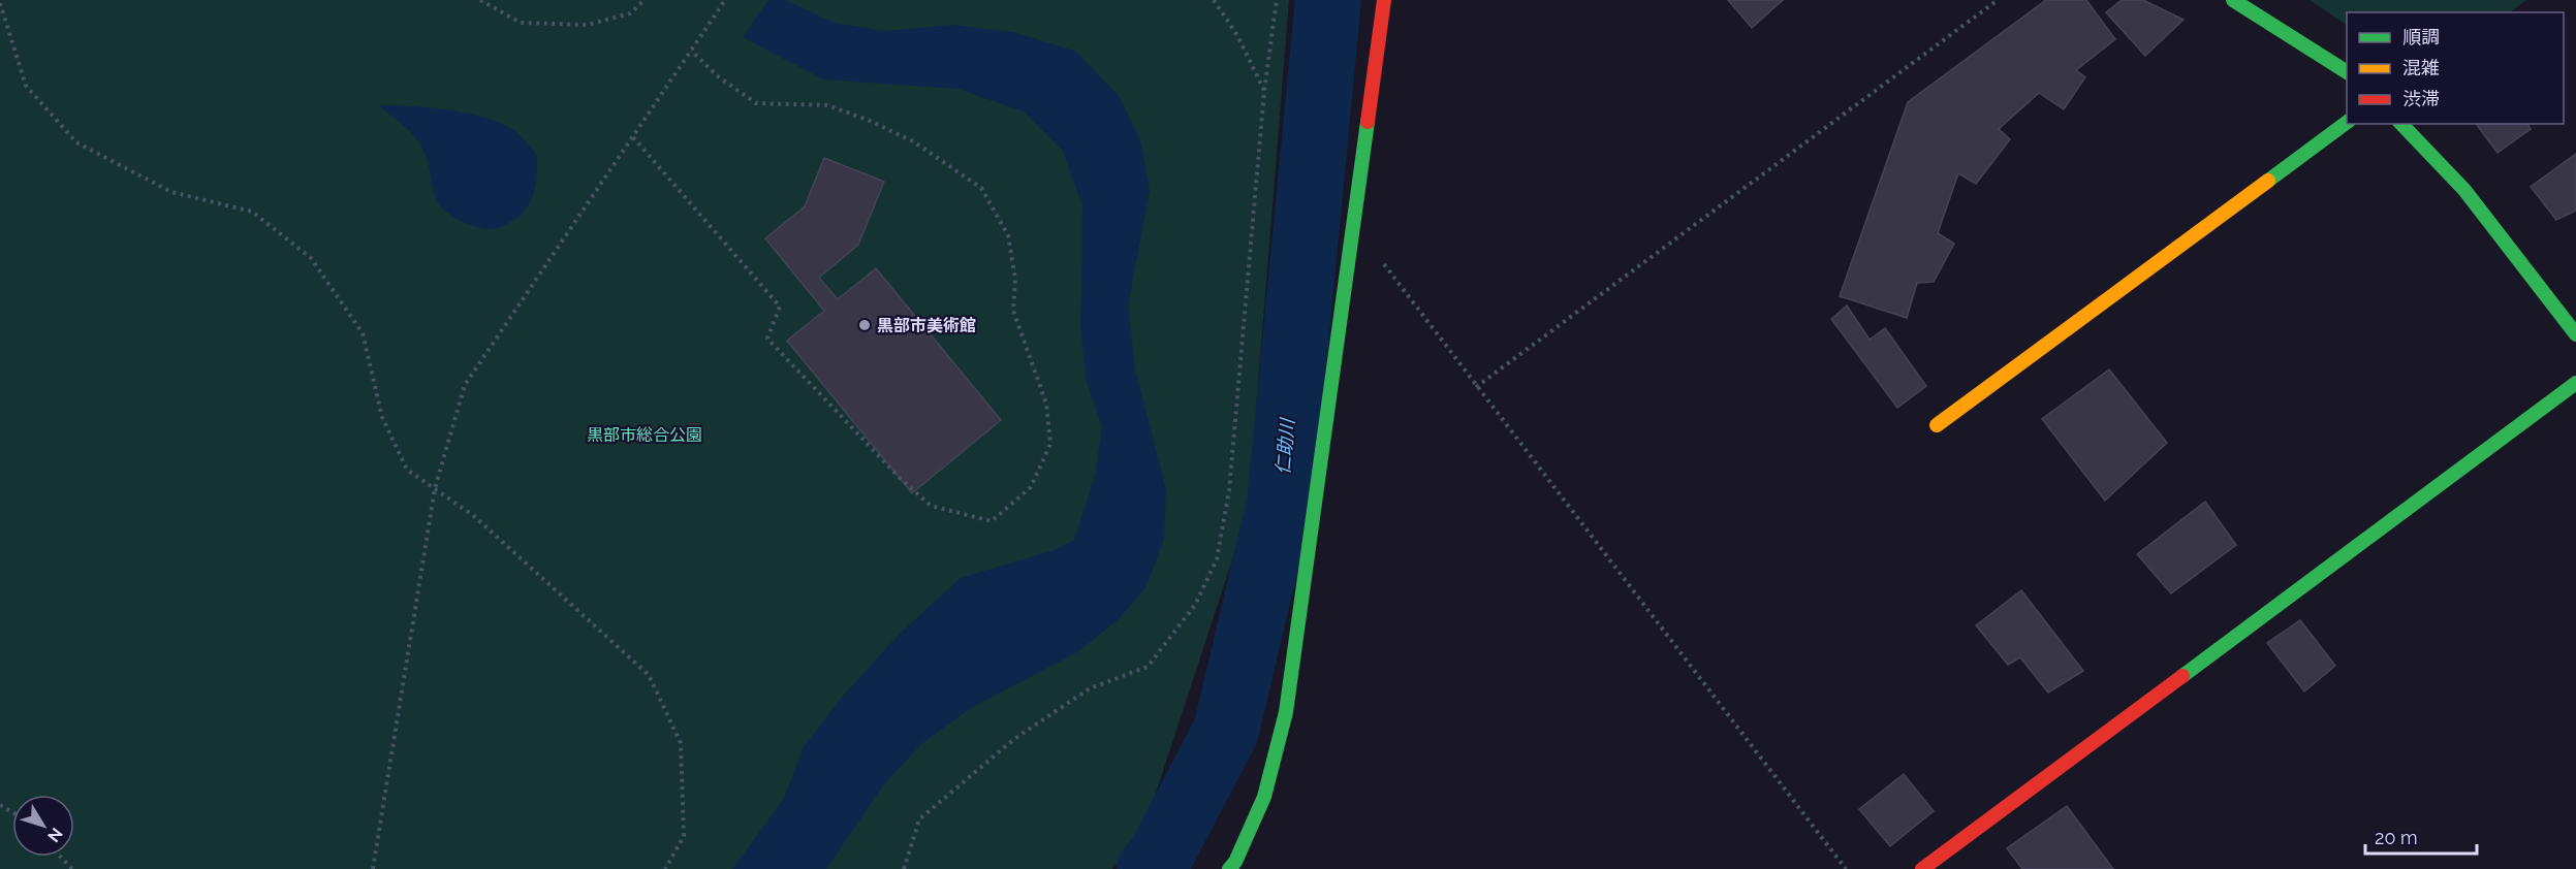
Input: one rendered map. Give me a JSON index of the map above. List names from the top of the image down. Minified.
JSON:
{"water":["仁助川"],"parks":["黒部市総合公園"],"places":["黒部市美術館"],"legend":["順調","混雑","渋滞"],"scale_bar":"20 m","north":"bottom right"}
